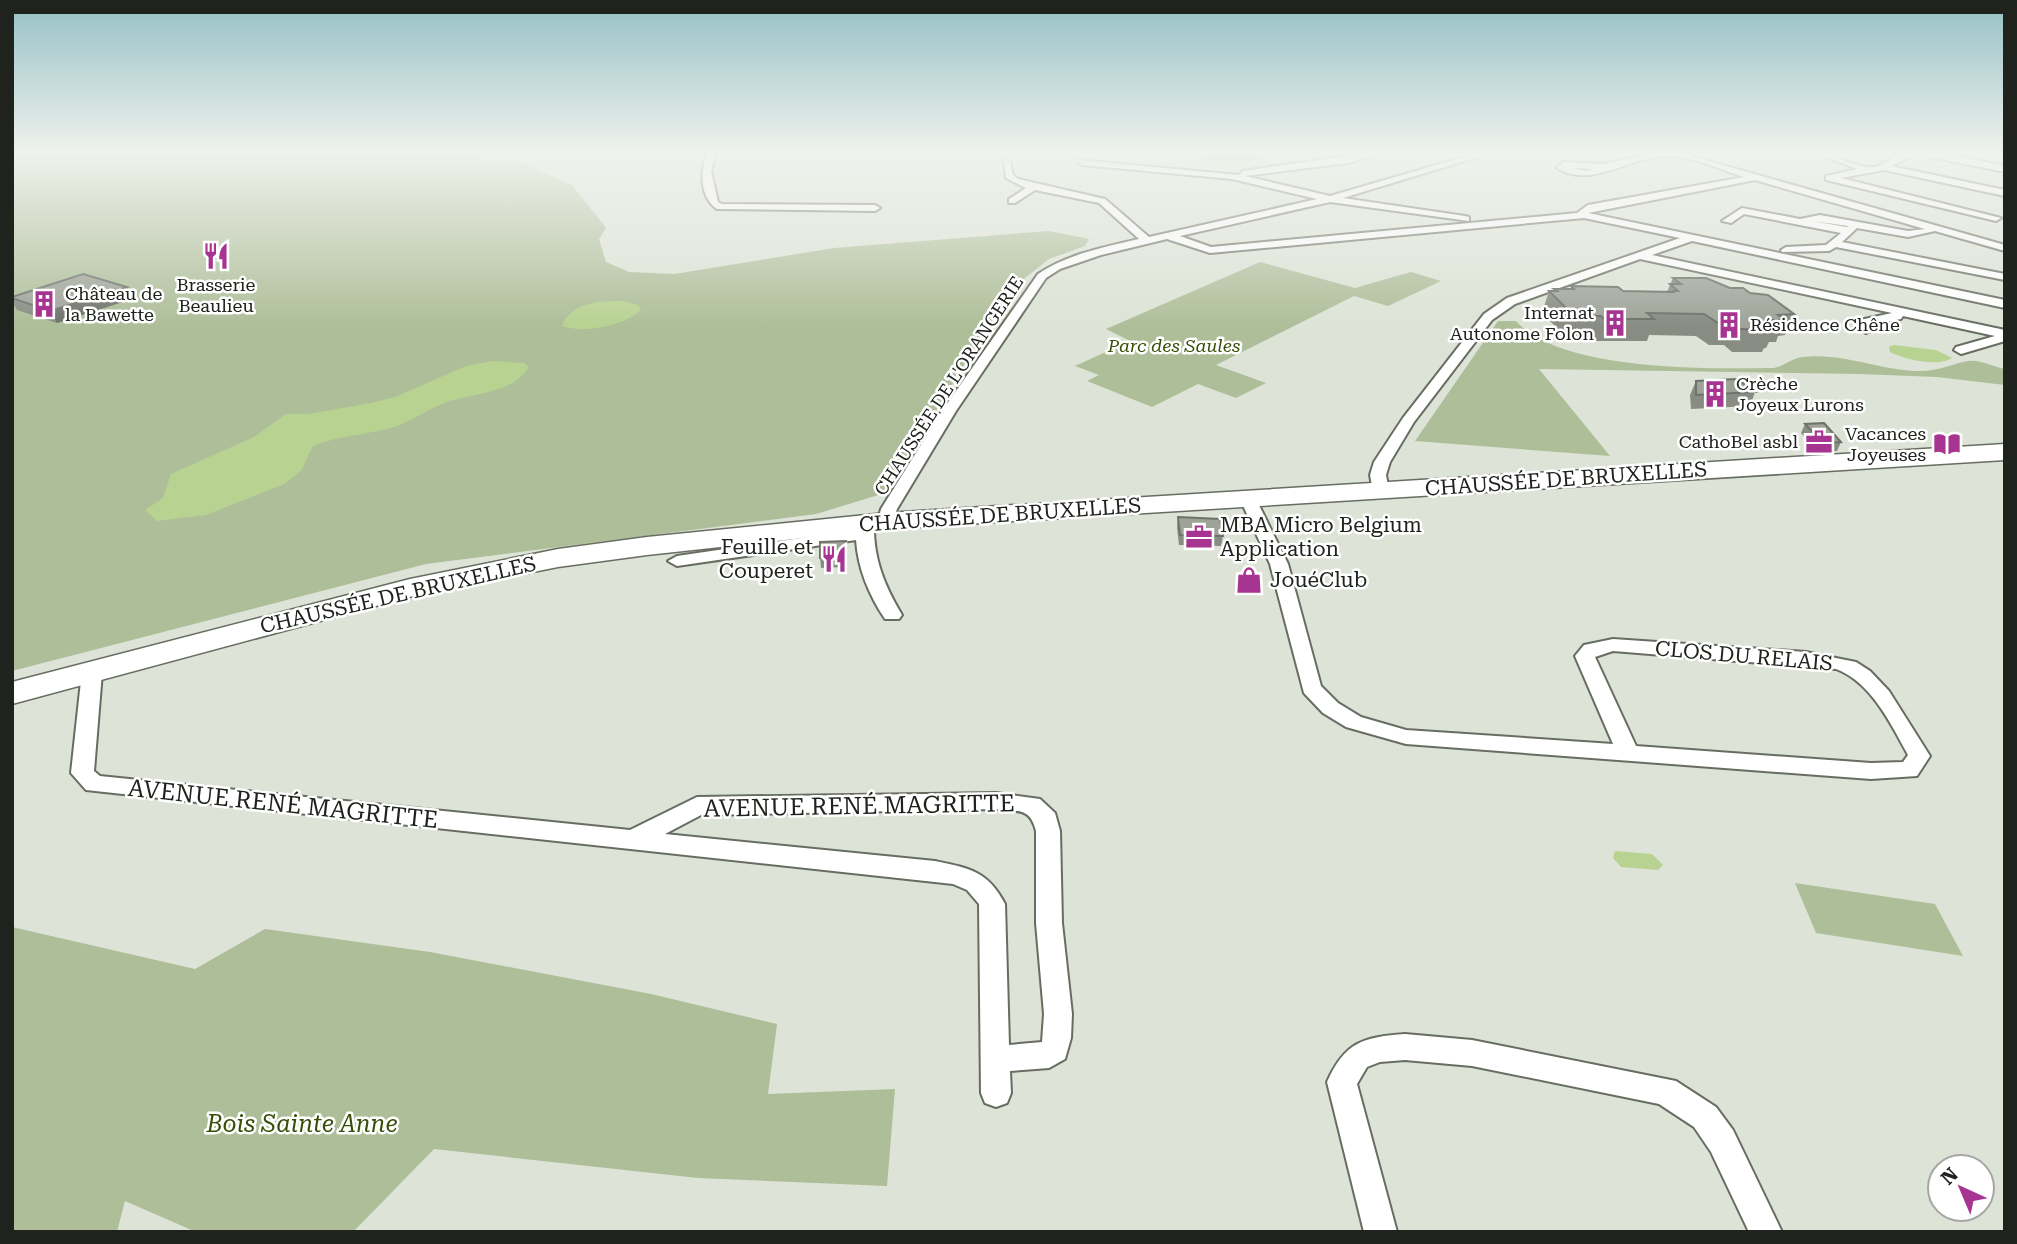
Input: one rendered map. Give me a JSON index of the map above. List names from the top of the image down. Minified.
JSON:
{"streets":{"main road":["CHAUSSÉE DE BRUXELLES"],"street":["CHAUSSÉE DE L'ORANGERIE","CLOS DU RELAIS","AVENUE RENÉ MAGRITTE"]},"crossings":[["CHAUSSÉE DE L'ORANGERIE","CHAUSSÉE DE BRUXELLES"],["CHAUSSÉE DE BRUXELLES","CLOS DU RELAIS"],["CHAUSSÉE DE BRUXELLES","AVENUE RENÉ MAGRITTE"]],"parks":["Parc des Saules","Bois Sainte Anne"],"places":{"restaurant":["Brasserie Beaulieu","Feuille et Couperet"],"building":["Château de la Bawette","Internat Autonome Folon","Résidence Chêne","Crèche Joyeux Lurons"],"office":["CathoBel asbl","MBA Micro Belgium Application"],"library":["Vacances Joyeuses"],"shop":["JouéClub"]},"north":"top left"}
